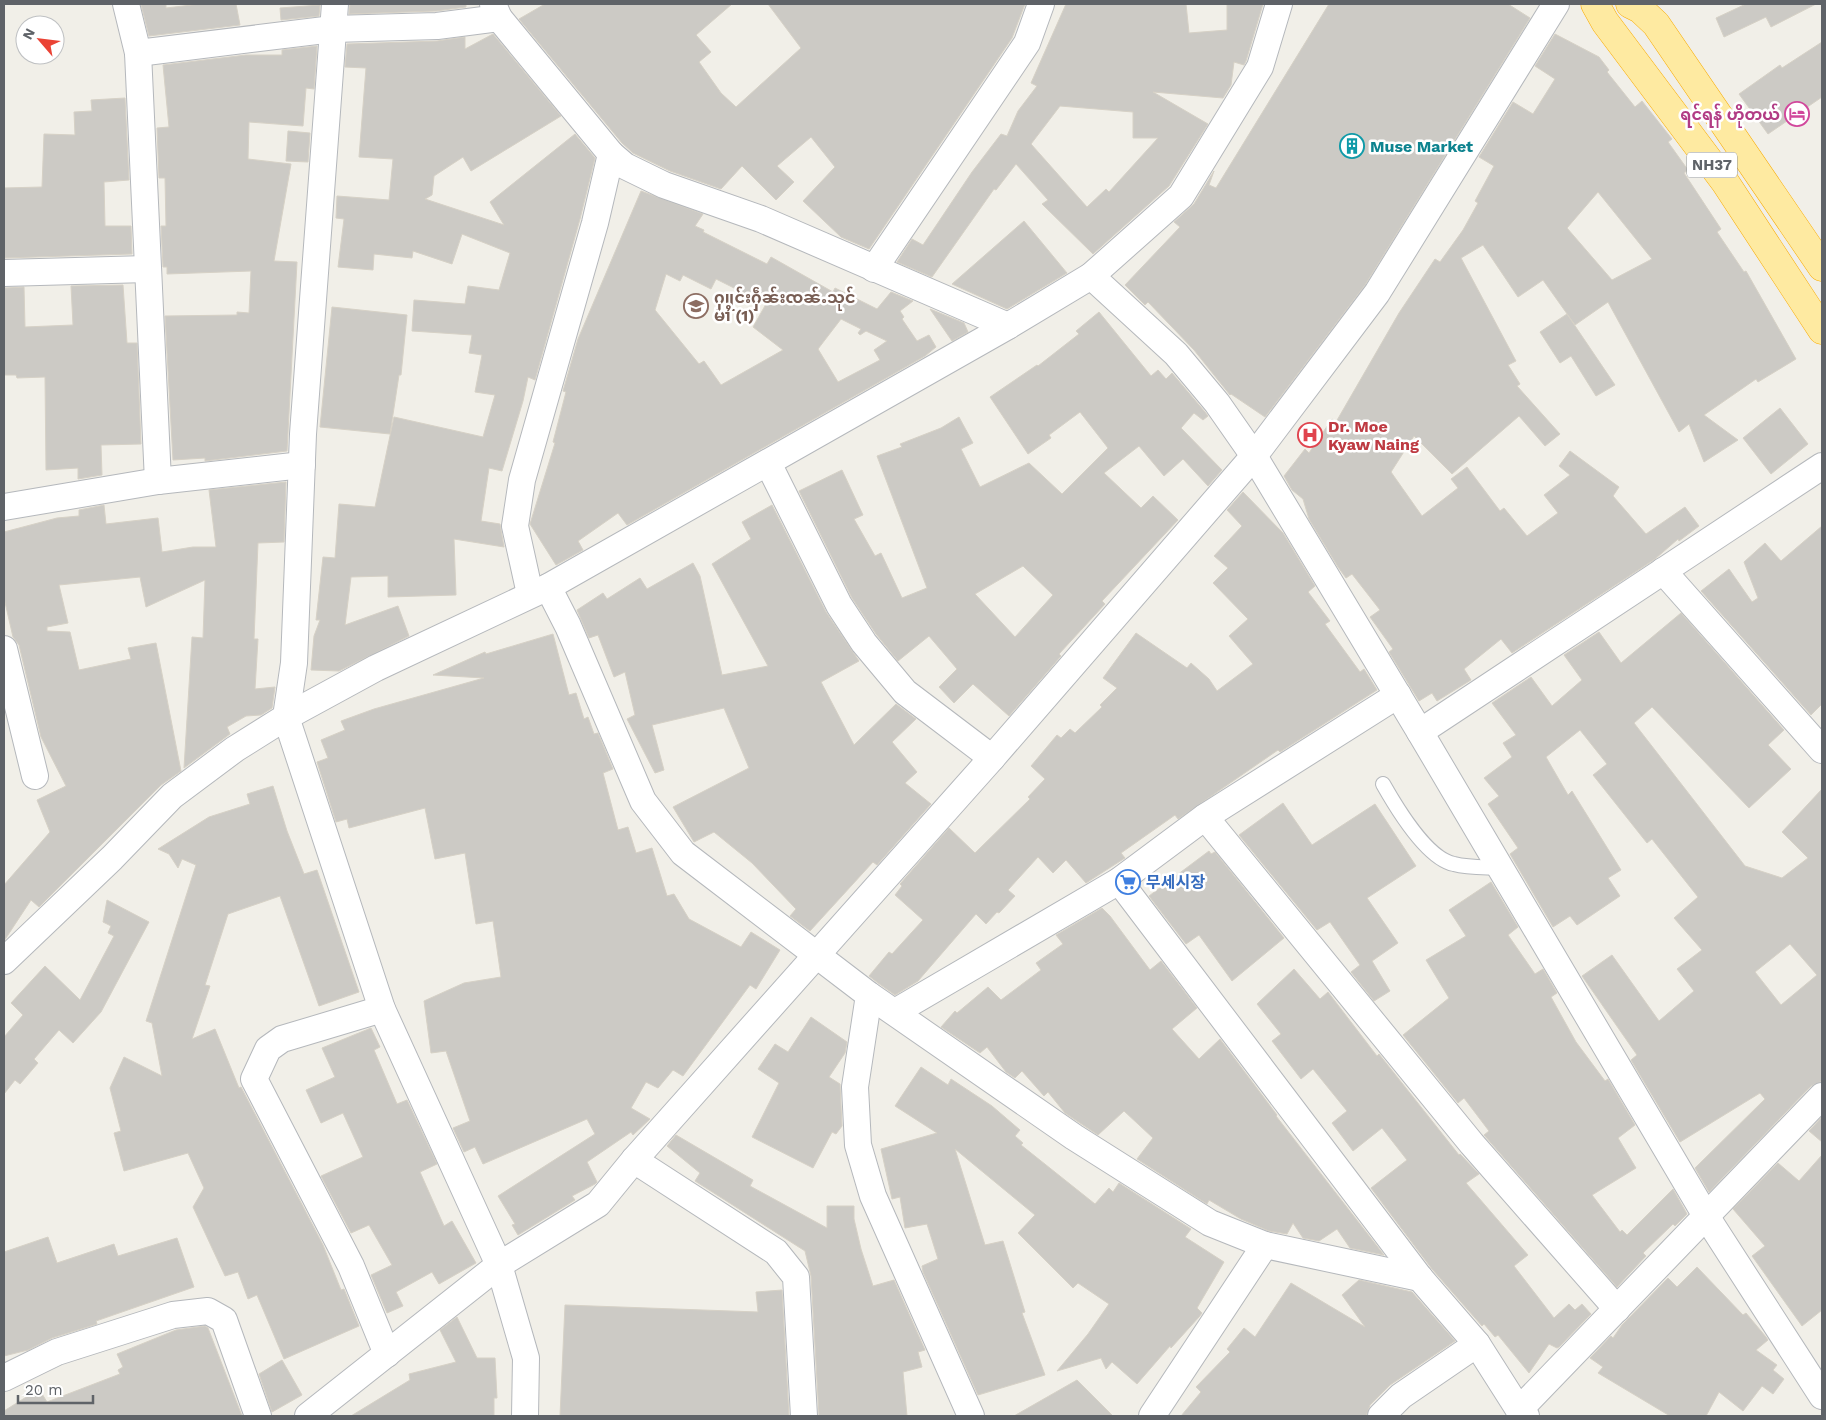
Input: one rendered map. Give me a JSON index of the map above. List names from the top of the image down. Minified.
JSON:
{"streets":{"highway":["NH37"]},"places":{"hotel":["ရင်ရန် ဟိုတယ်"],"building":["Muse Market"],"school or university":["ႁူင်းႁဵၼ်းၸၼ်ႉသုင် မၢႆ (1)"],"hospital":["Dr. Moe Kyaw Naing"],"supermarket":["무세시장"]},"scale_bar":"20 m","north":"top left"}
